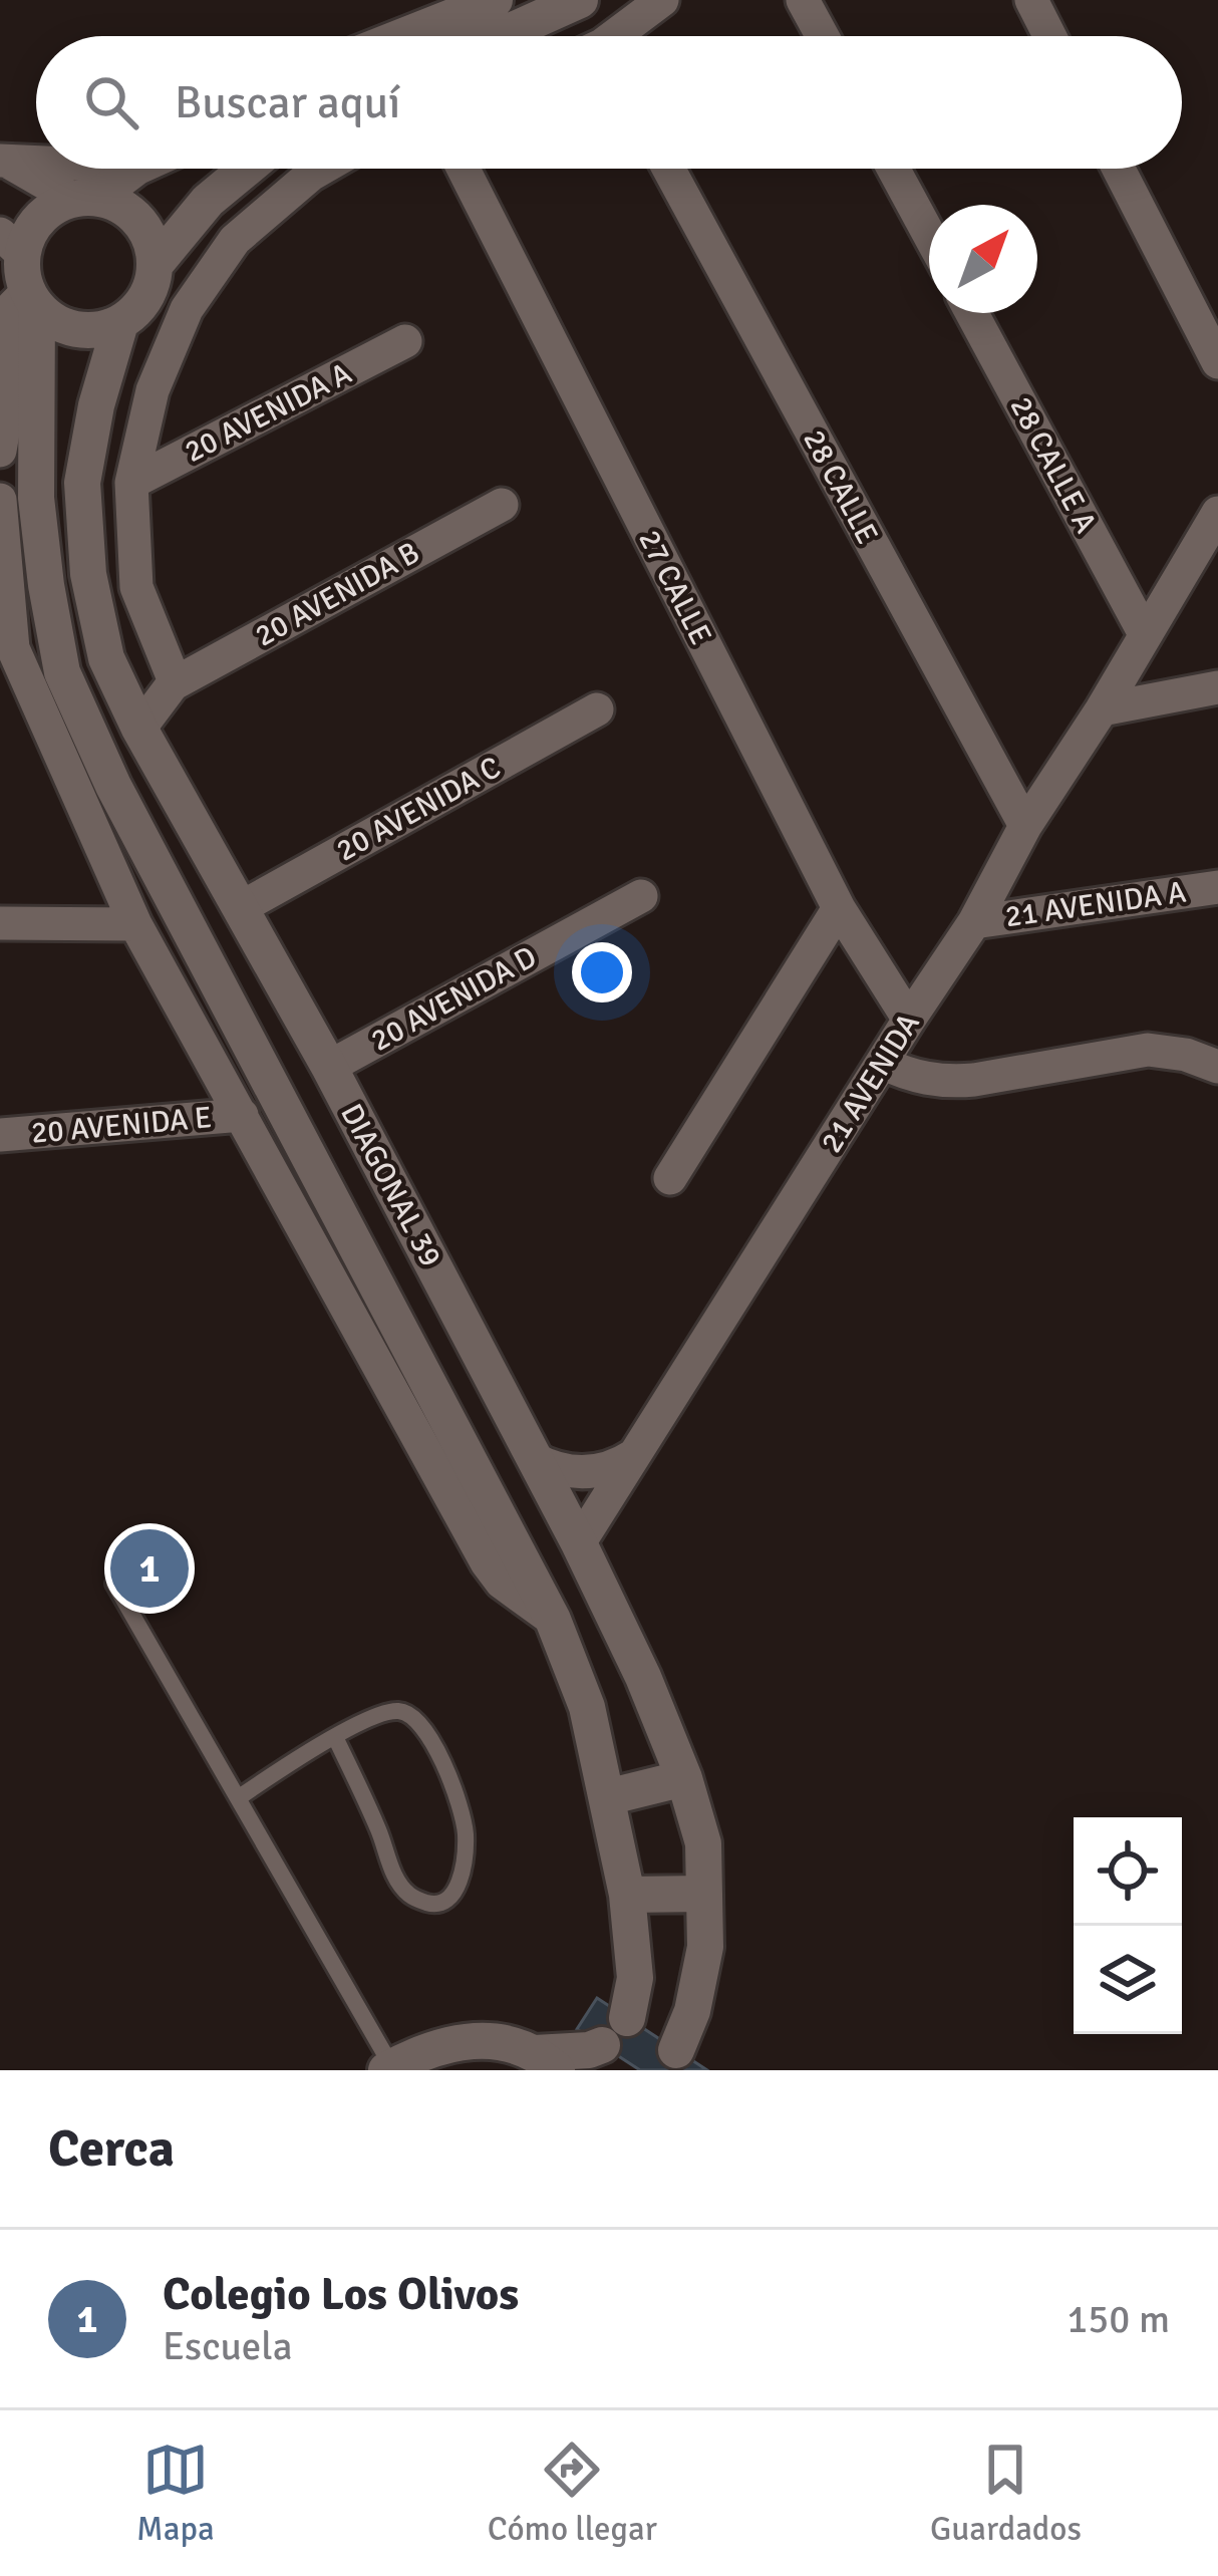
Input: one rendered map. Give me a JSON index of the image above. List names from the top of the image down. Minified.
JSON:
{"streets":{"street":["20 AVENIDA A","28 CALLE A","28 CALLE","27 CALLE","20 AVENIDA B","20 AVENIDA C","21 AVENIDA A","20 AVENIDA D","21 AVENIDA","20 AVENIDA E","DIAGONAL 39"]},"crossings":[["28 CALLE A","21 AVENIDA"],["28 CALLE","21 AVENIDA"],["27 CALLE","21 AVENIDA"],["20 AVENIDA C","DIAGONAL 39"],["21 AVENIDA A","21 AVENIDA"],["20 AVENIDA D","DIAGONAL 39"],["21 AVENIDA","DIAGONAL 39"]],"north":"top right","page":{"search":"Buscar aquí","pins":"1","heading":"Cerca","list":[{"mark":"1","name":"Colegio Los Olivos","note":"Escuela","value":"150 m"}],"nav":["Mapa","Cómo llegar","Guardados"]}}
